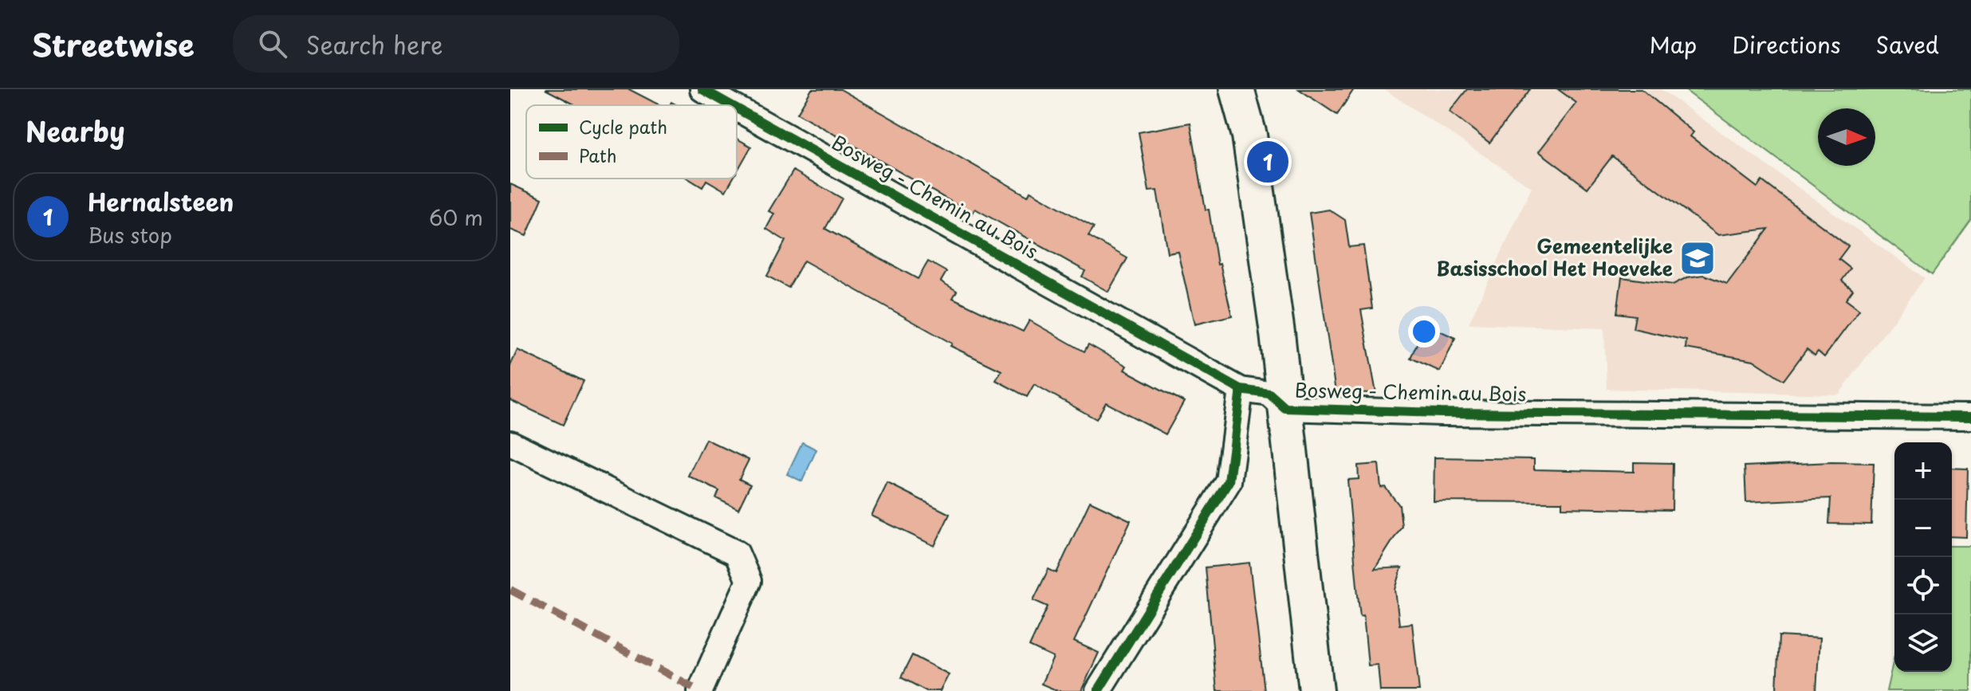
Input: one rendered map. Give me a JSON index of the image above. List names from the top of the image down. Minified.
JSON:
{"streets":{"street":["Bosweg - Chemin au Bois"]},"places":{"school or university":["Gemeentelijke Basisschool Het Hoeveke"]},"legend":["Cycle path","Path"],"north":"right","page":{"header":"Streetwise","search":"Search here","nav":["Map","Directions","Saved"],"heading":"Nearby","pins":"1","list":[{"mark":"1","name":"Hernalsteen","note":"Bus stop","value":"60 m"}],"map_buttons":["+","−"]}}
